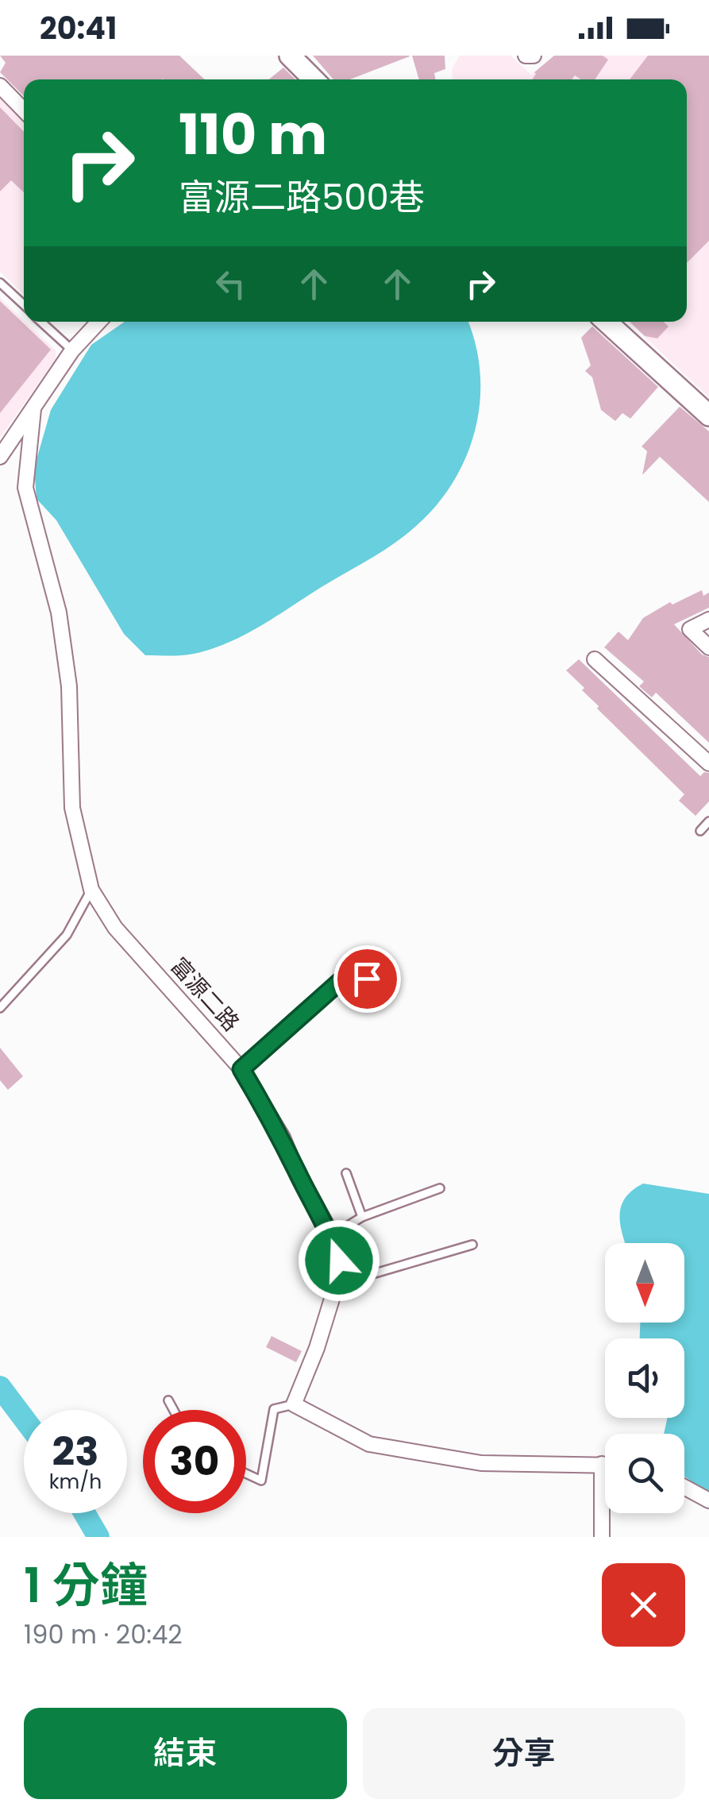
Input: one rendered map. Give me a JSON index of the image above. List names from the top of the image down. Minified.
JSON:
{"streets":{"street":["富源二路"]},"north":"bottom","page":{"status":"20:41","turn":["110 m","富源二路500巷"],"speed":"23 km/h","limit":"30","heading":["1 分鐘","190 m · 20:42"],"buttons":["結束","分享"]}}
